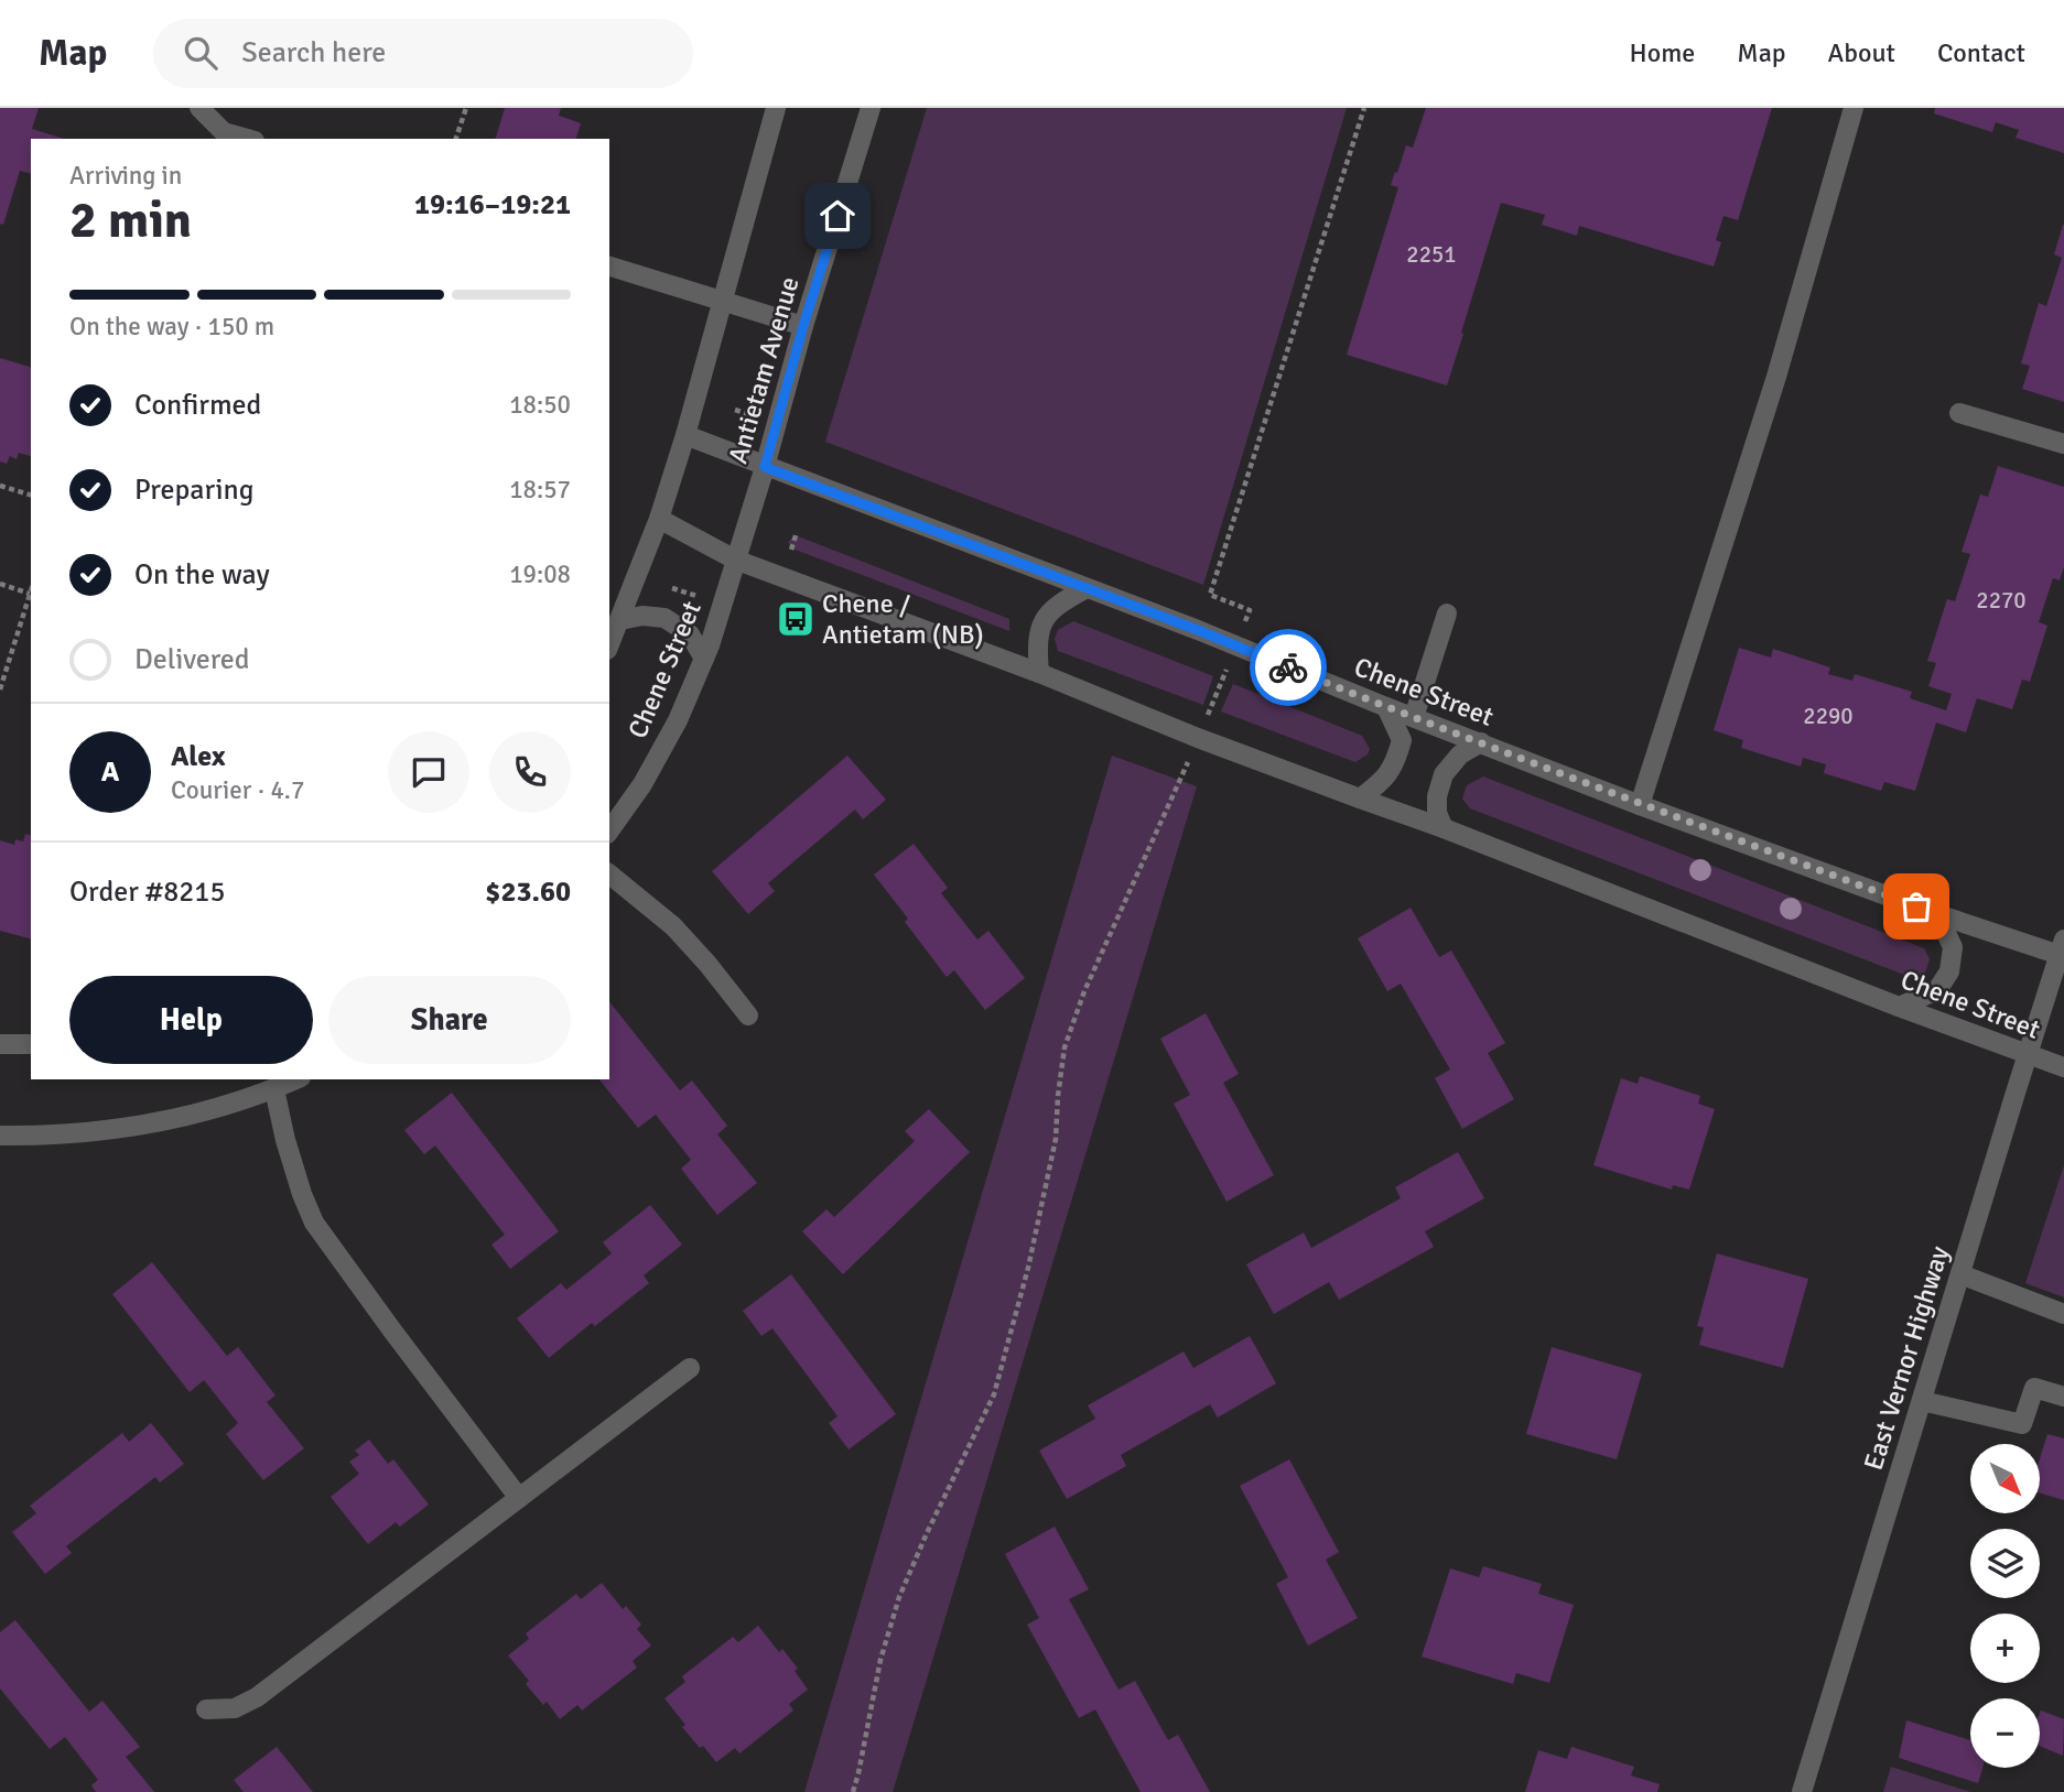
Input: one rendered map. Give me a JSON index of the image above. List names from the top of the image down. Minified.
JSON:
{"streets":{"street":["Antietam Avenue","Chene Street","East Vernor Highway"]},"crossings":[["Antietam Avenue","Chene Street"],["Chene Street","East Vernor Highway"]],"places":{"bus stop":["Chene / Antietam (NB)"]},"house_numbers":["2251","2270","2290"],"north":"bottom right","page":{"header":"Map","search":"Search here","nav":["Home","Map","About","Contact"],"heading":["2 min","Arriving in","19:16–19:21"],"panel":["Alex","Courier · 4.7","Order #8215","$23.60"],"bar":"On the way · 150 m","list":[["Confirmed","18:50"],["Preparing","18:57"],["On the way","19:08"],"Delivered"],"round":"A","buttons":["Help","Share"],"map_buttons":["+","−"]}}
